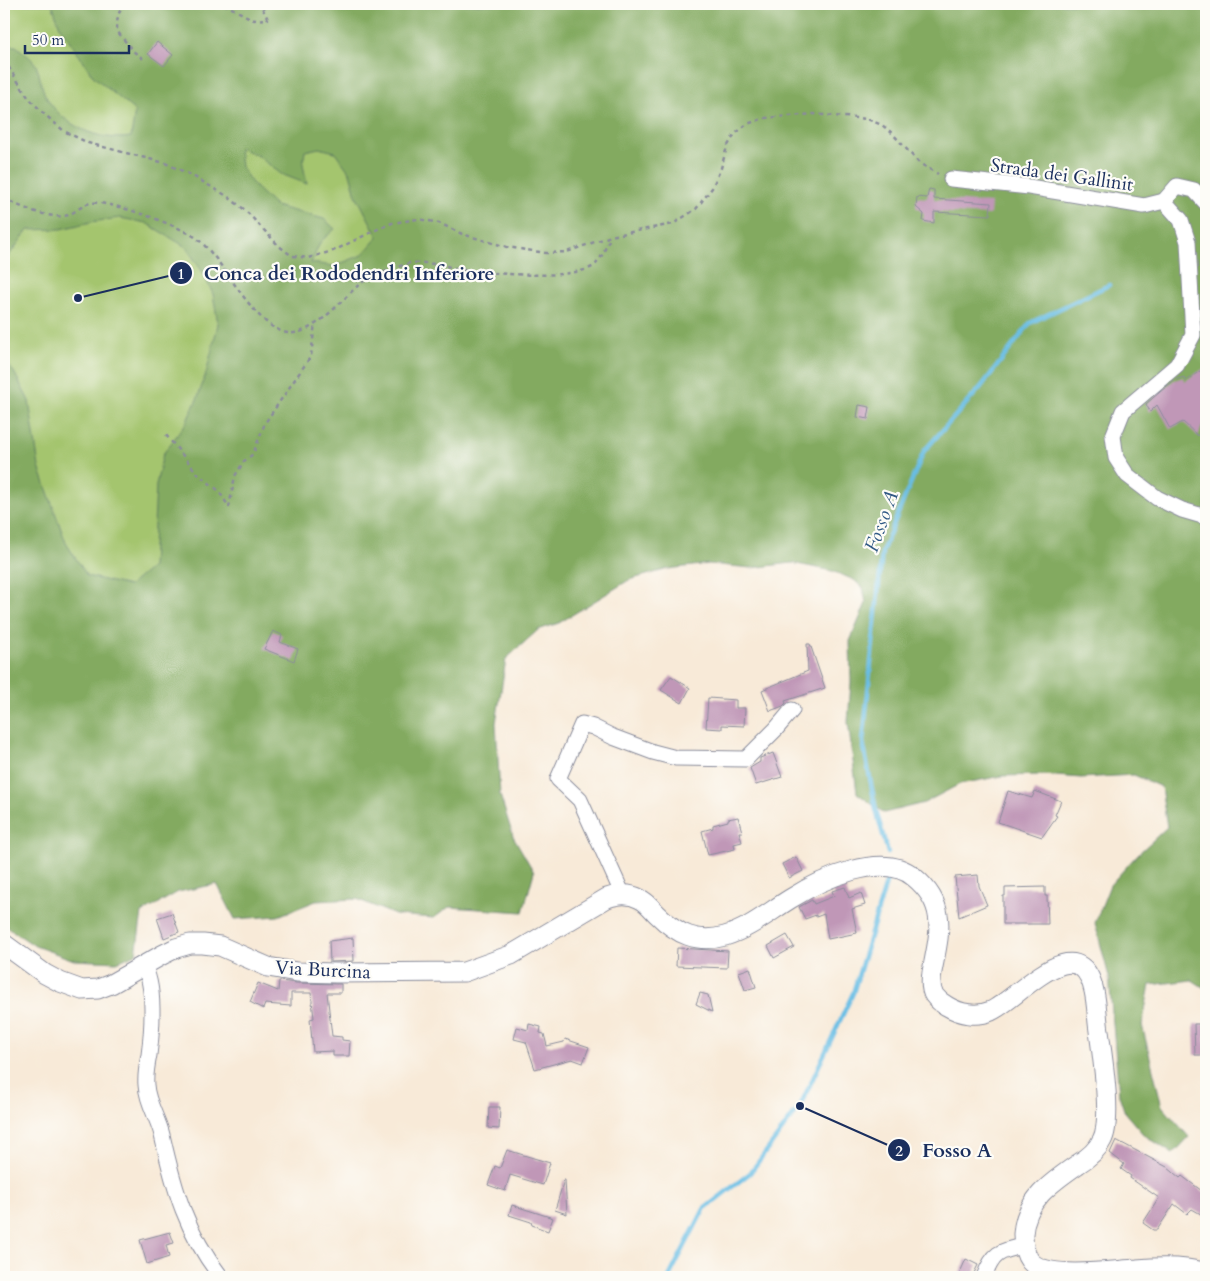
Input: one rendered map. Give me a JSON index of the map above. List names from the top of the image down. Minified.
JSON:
{"streets":{"street":["Strada dei Gallinit","Via Burcina"]},"water":["Fosso A"],"places":["Conca dei Rododendri Inferiore","Fosso A"],"scale_bar":"50 m"}
